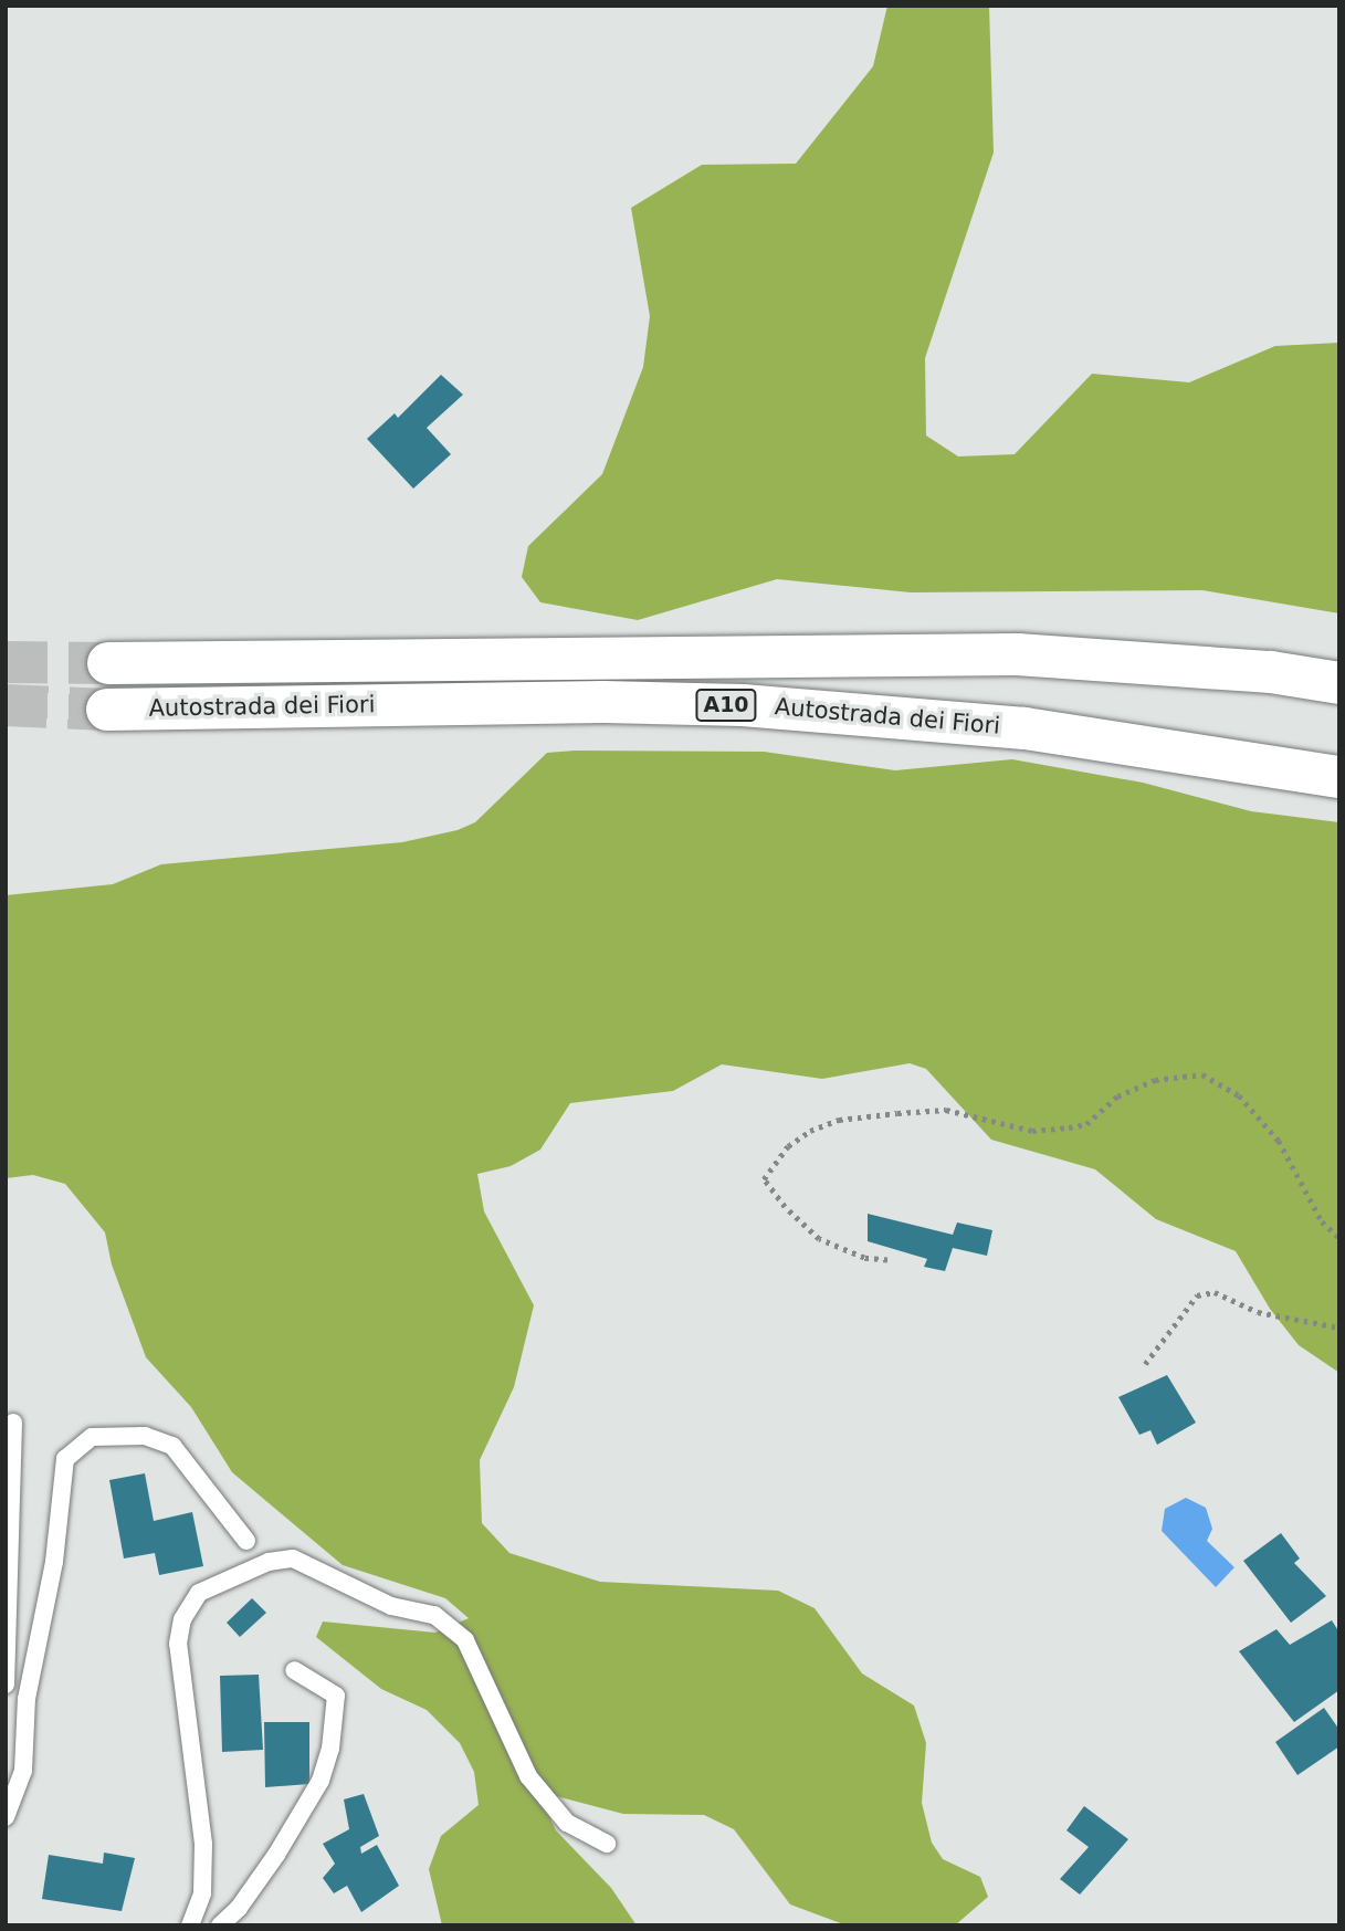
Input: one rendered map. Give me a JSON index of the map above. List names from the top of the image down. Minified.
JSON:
{"streets":{"highway":["A10","Autostrada dei Fiori"]}}
